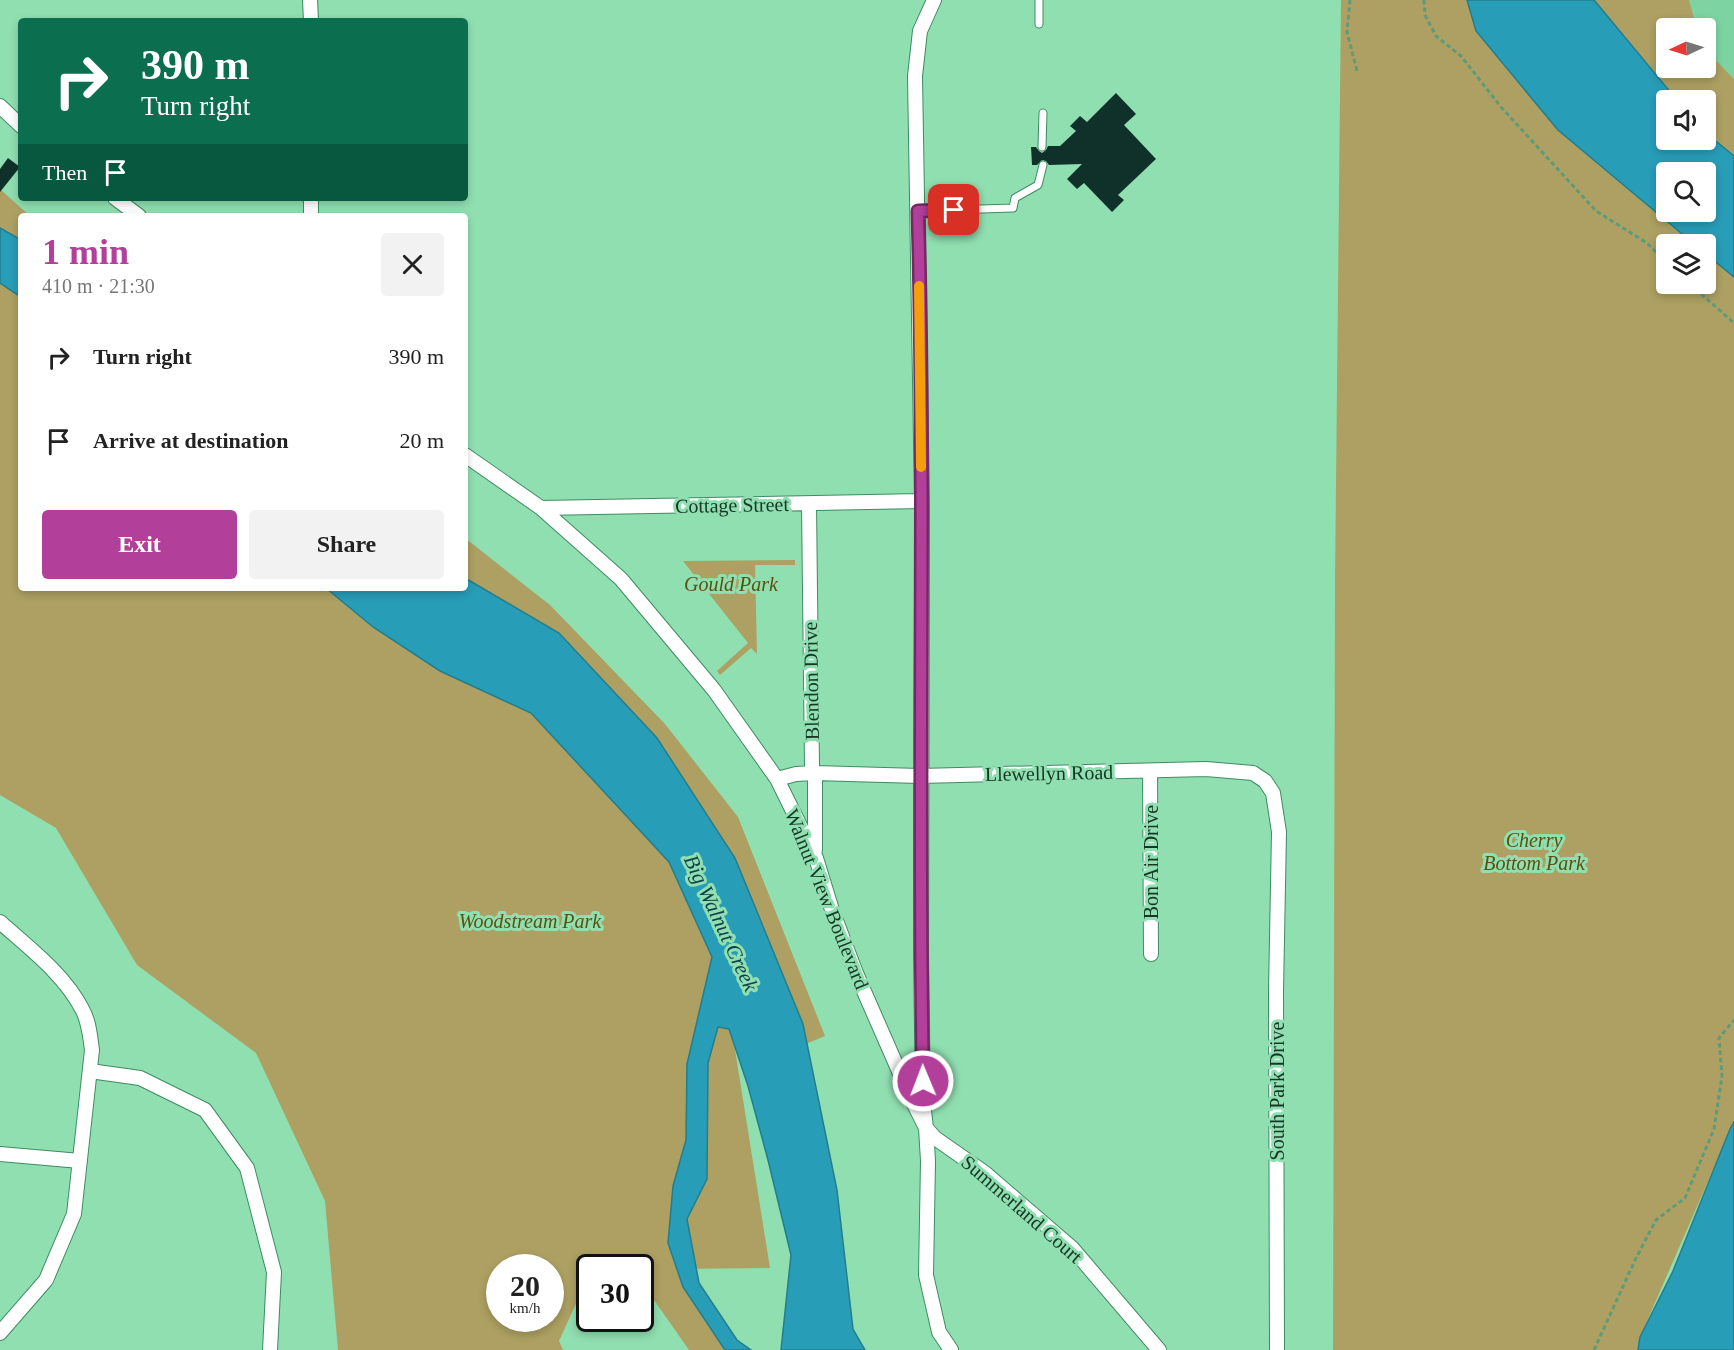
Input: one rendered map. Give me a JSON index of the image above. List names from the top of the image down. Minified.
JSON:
{"streets":{"street":["Cottage Street","Blendon Drive","Llewellyn Road","Bon Air Drive","Walnut View Boulevard","South Park Drive","Summerland Court"]},"crossings":[["Cottage Street","Blendon Drive"],["Cottage Street","Walnut View Boulevard"],["Blendon Drive","Llewellyn Road"],["Blendon Drive","Walnut View Boulevard"],["Llewellyn Road","Bon Air Drive"],["Llewellyn Road","Walnut View Boulevard"],["Llewellyn Road","South Park Drive"],["Walnut View Boulevard","Summerland Court"]],"water":["Big Walnut Creek"],"parks":["Gould Park","Cherry Bottom Park","Woodstream Park"],"north":"left","page":{"turn":["390 m","Turn right"],"then":"Then","heading":["1 min","410 m · 21:30"],"list":[{"name":"Turn right","value":"390 m"},{"name":"Arrive at destination","value":"20 m"}],"buttons":["Exit","Share"],"speed":"20 km/h","limit":"30"}}
